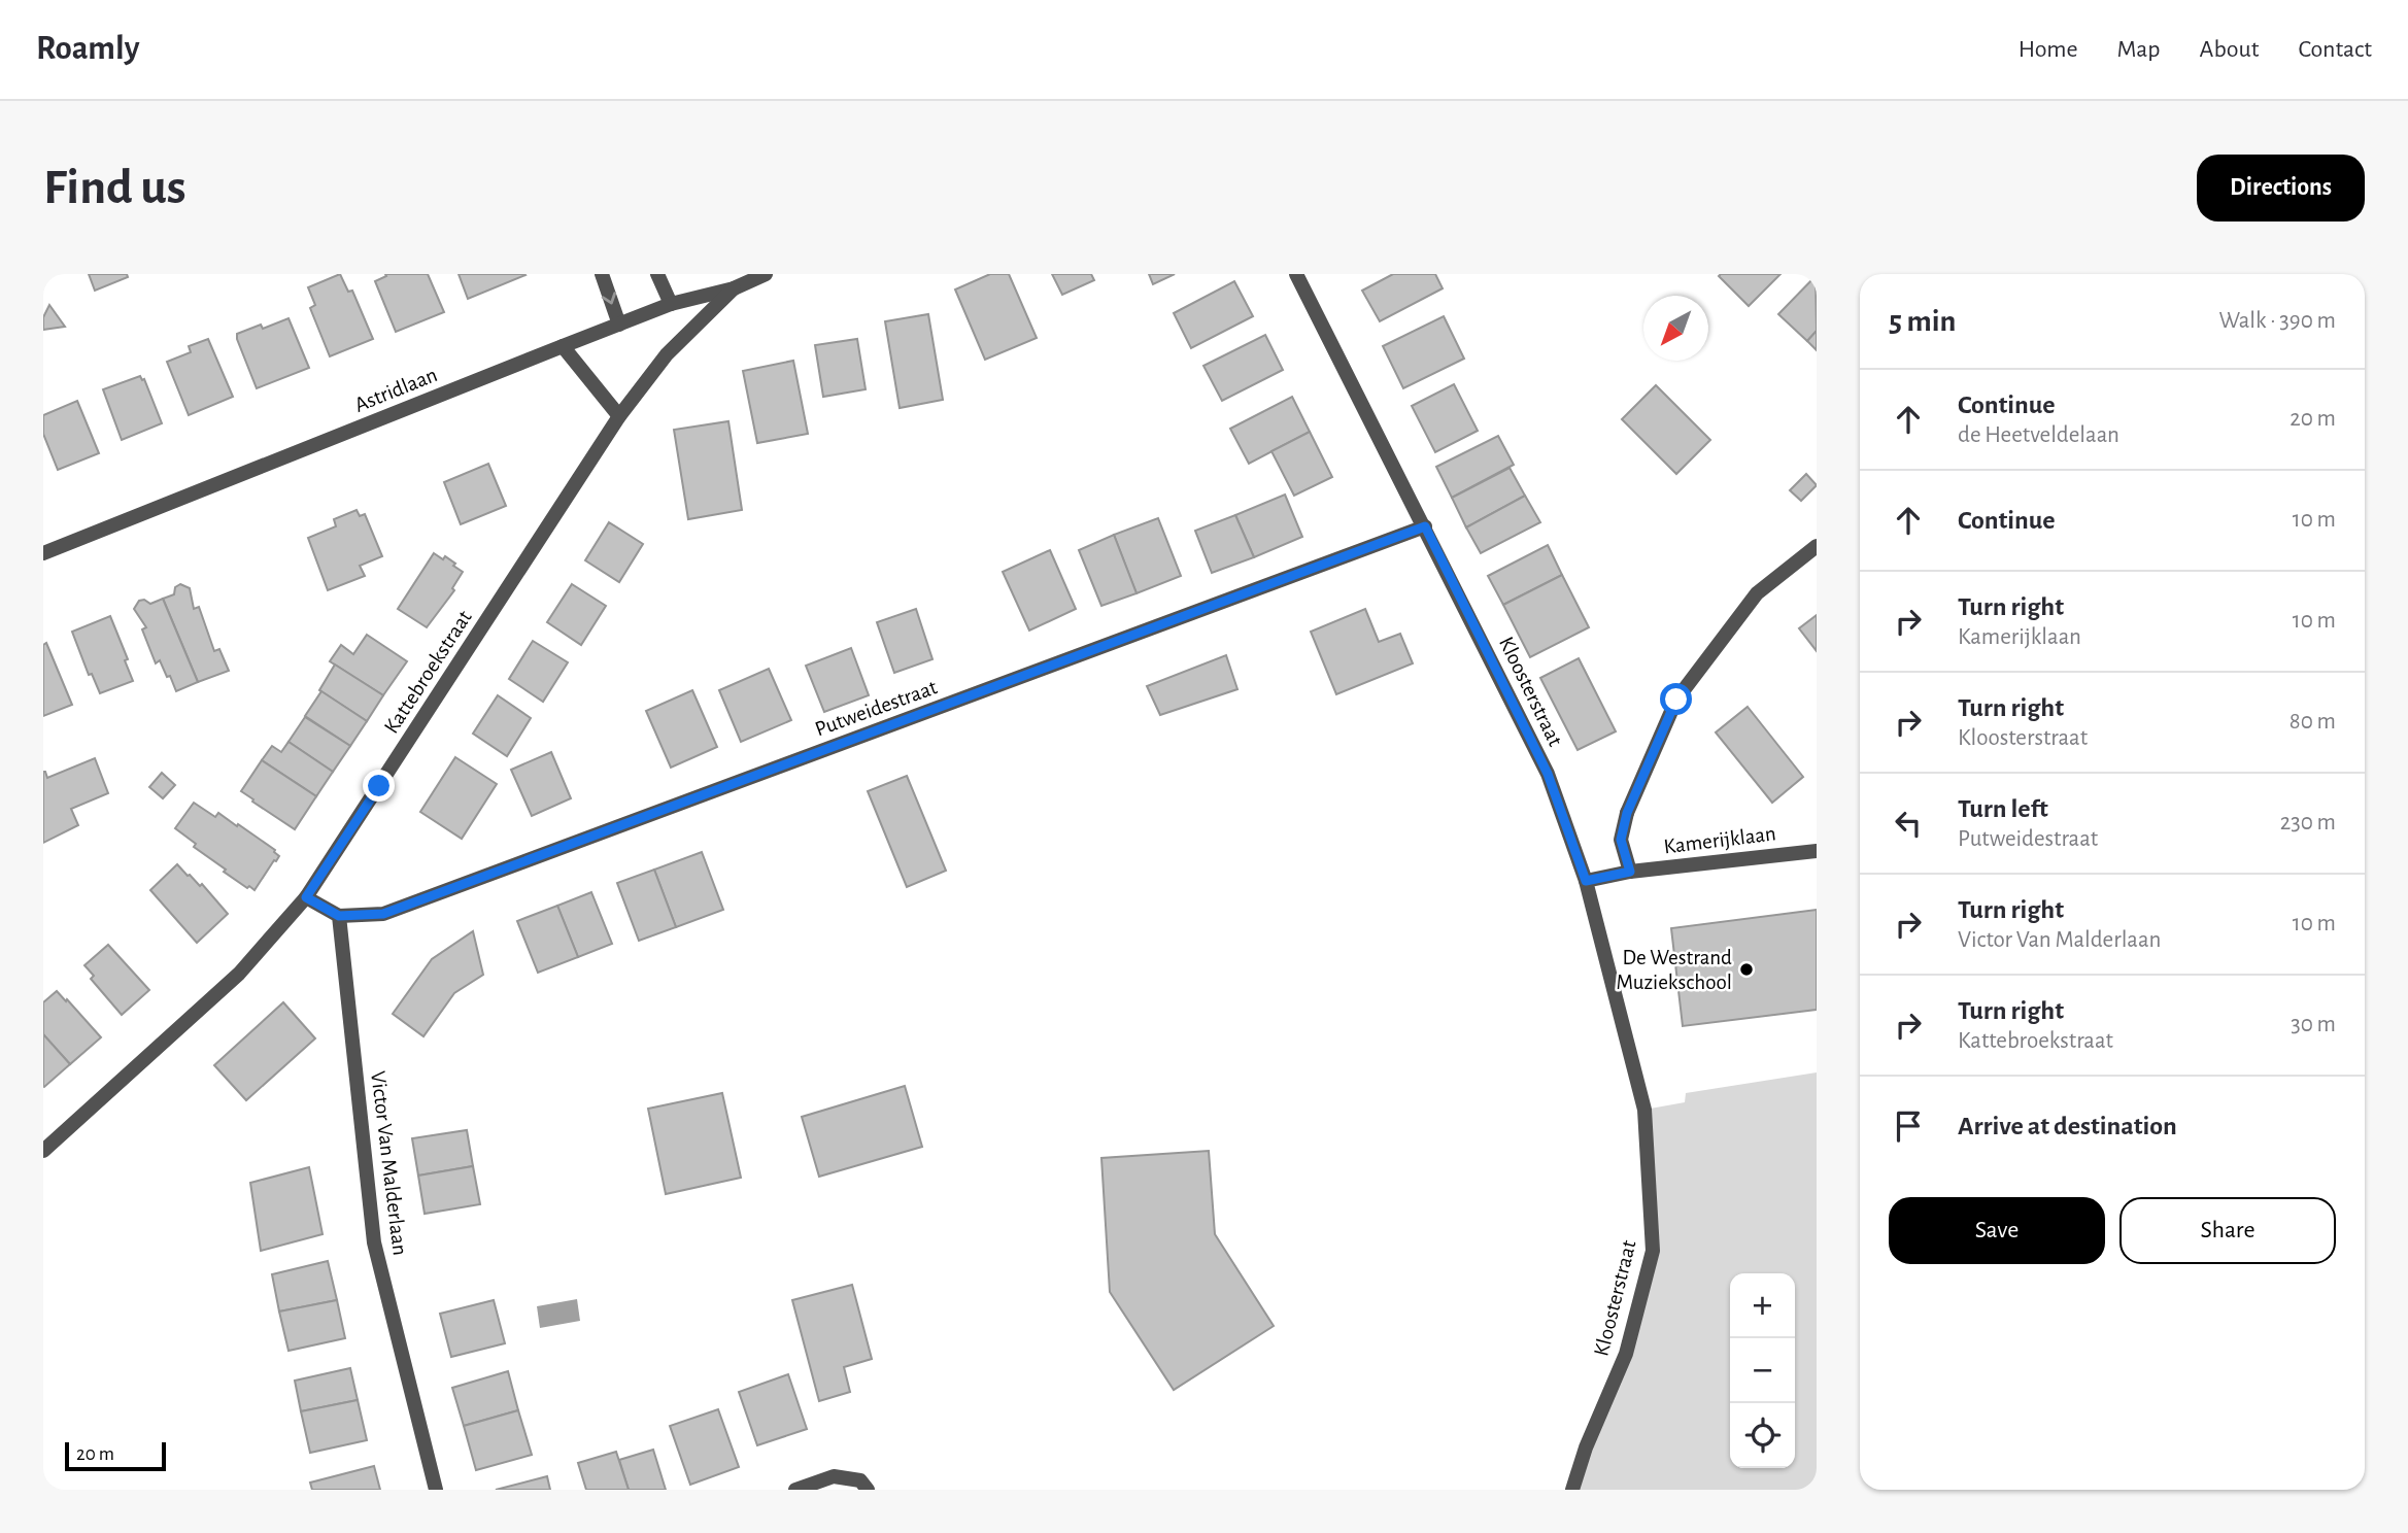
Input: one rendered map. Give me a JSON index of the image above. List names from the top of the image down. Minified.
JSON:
{"streets":{"street":["Astridlaan","Kattebroekstraat","Kloosterstraat","Putweidestraat","Kamerijklaan","Victor Van Malderlaan"]},"crossings":[["Astridlaan","Kattebroekstraat"],["Kloosterstraat","Putweidestraat"],["Kloosterstraat","Kamerijklaan"],["Putweidestraat","Victor Van Malderlaan"]],"places":["De Westrand Muziekschool"],"scale_bar":"20 m","north":"bottom left","page":{"header":"Roamly","nav":["Home","Map","About","Contact"],"buttons":["Directions",["Save","Share"]],"title":"Find us","heading":["5 min","Walk · 390 m"],"list":[["Continue","de Heetveldelaan","20 m"],["Continue","10 m"],["Turn right","Kamerijklaan","10 m"],["Turn right","Kloosterstraat","80 m"],["Turn left","Putweidestraat","230 m"],["Turn right","Victor Van Malderlaan","10 m"],["Turn right","Kattebroekstraat","30 m"],"Arrive at destination"],"map_buttons":["+","−"],"scale":"20 m"}}
